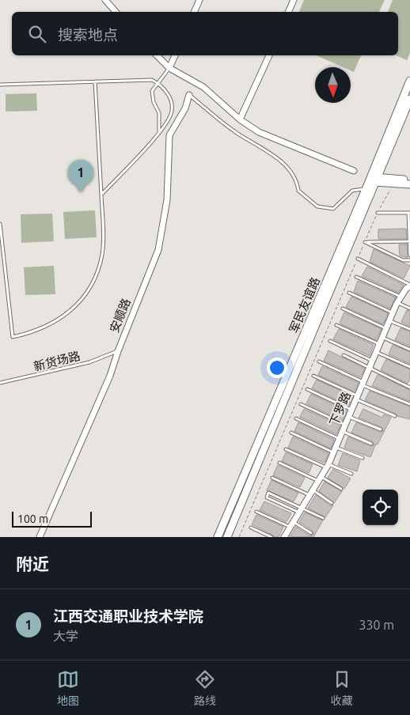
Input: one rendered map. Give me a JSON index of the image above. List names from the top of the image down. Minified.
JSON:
{"streets":{"street":["军民友谊路","安顺路","下罗路"],"lane":["新货场路"]},"crossings":[["安顺路","新货场路"]],"scale_bar":"100 m","north":"bottom","page":{"search":"搜索地点","pins":"1","scale":"100 m","heading":"附近","list":[{"mark":"1","name":"江西交通职业技术学院","note":"大学","value":"330 m"}],"nav":["地图","路线","收藏"]}}
